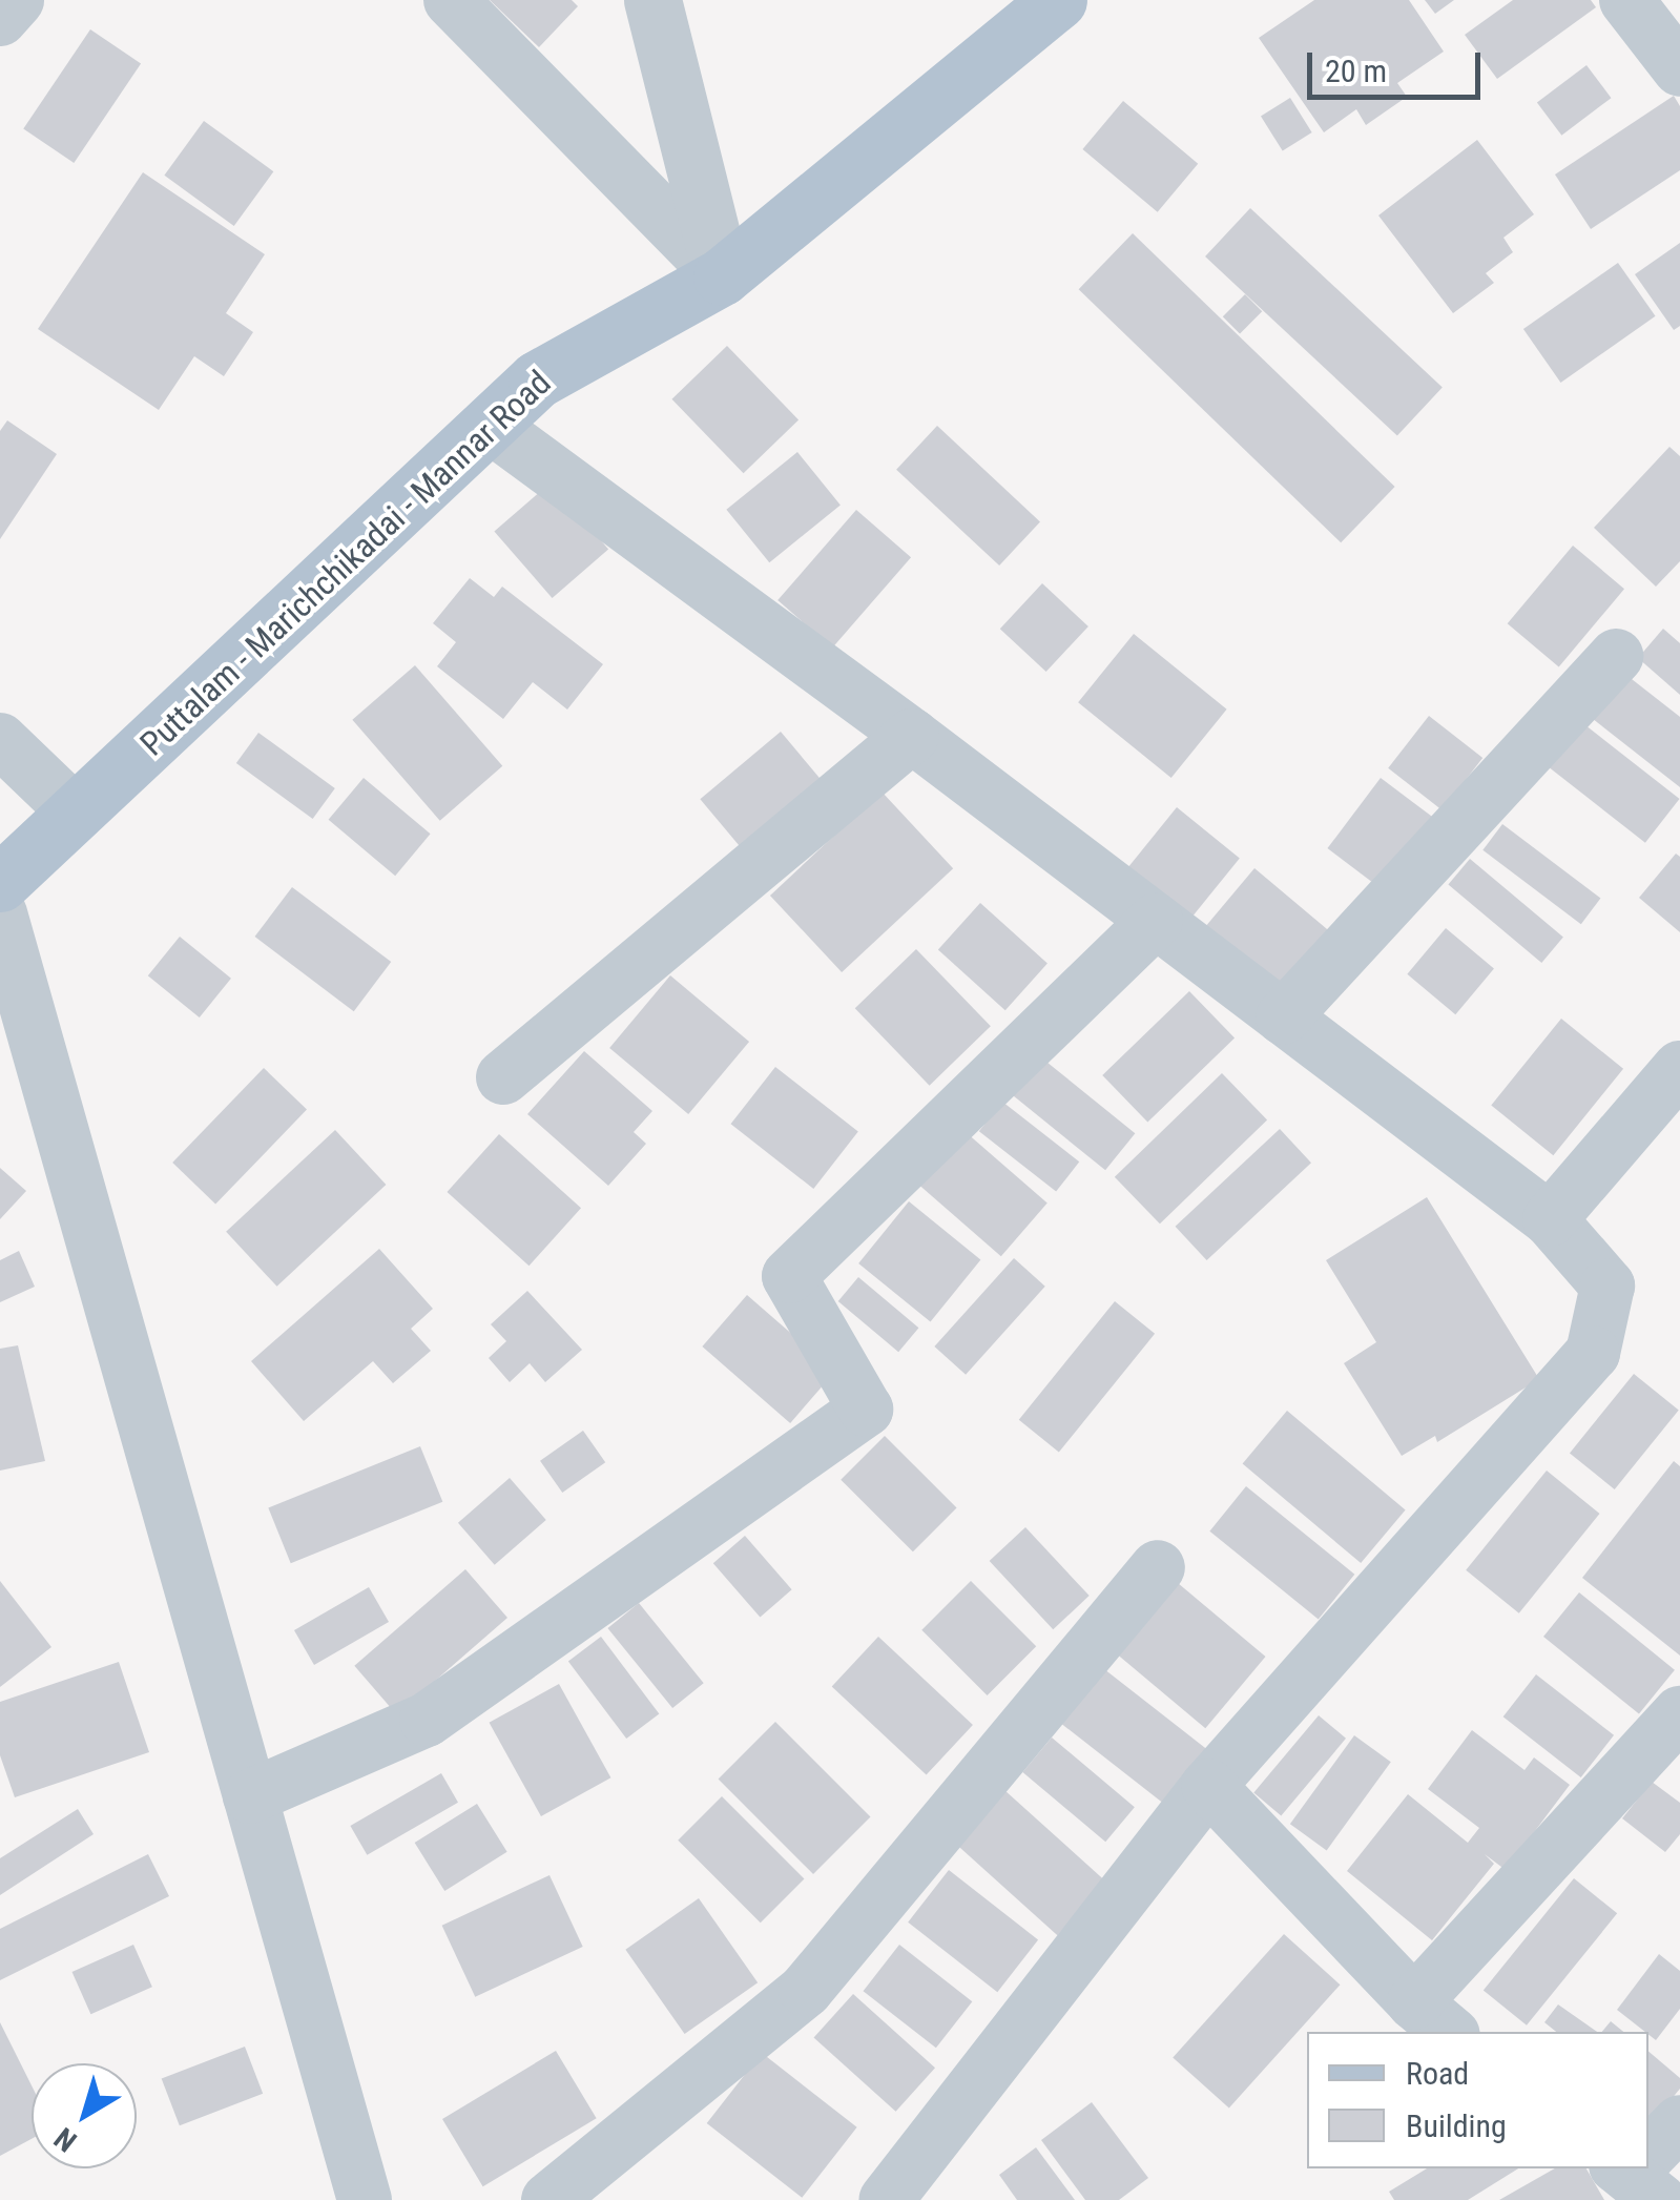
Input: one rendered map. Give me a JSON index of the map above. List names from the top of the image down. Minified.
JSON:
{"streets":{"main road":["Puttalam - Marichchikadai - Mannar Road"]},"legend":["Road","Building"],"scale_bar":"20 m","north":"bottom left"}
